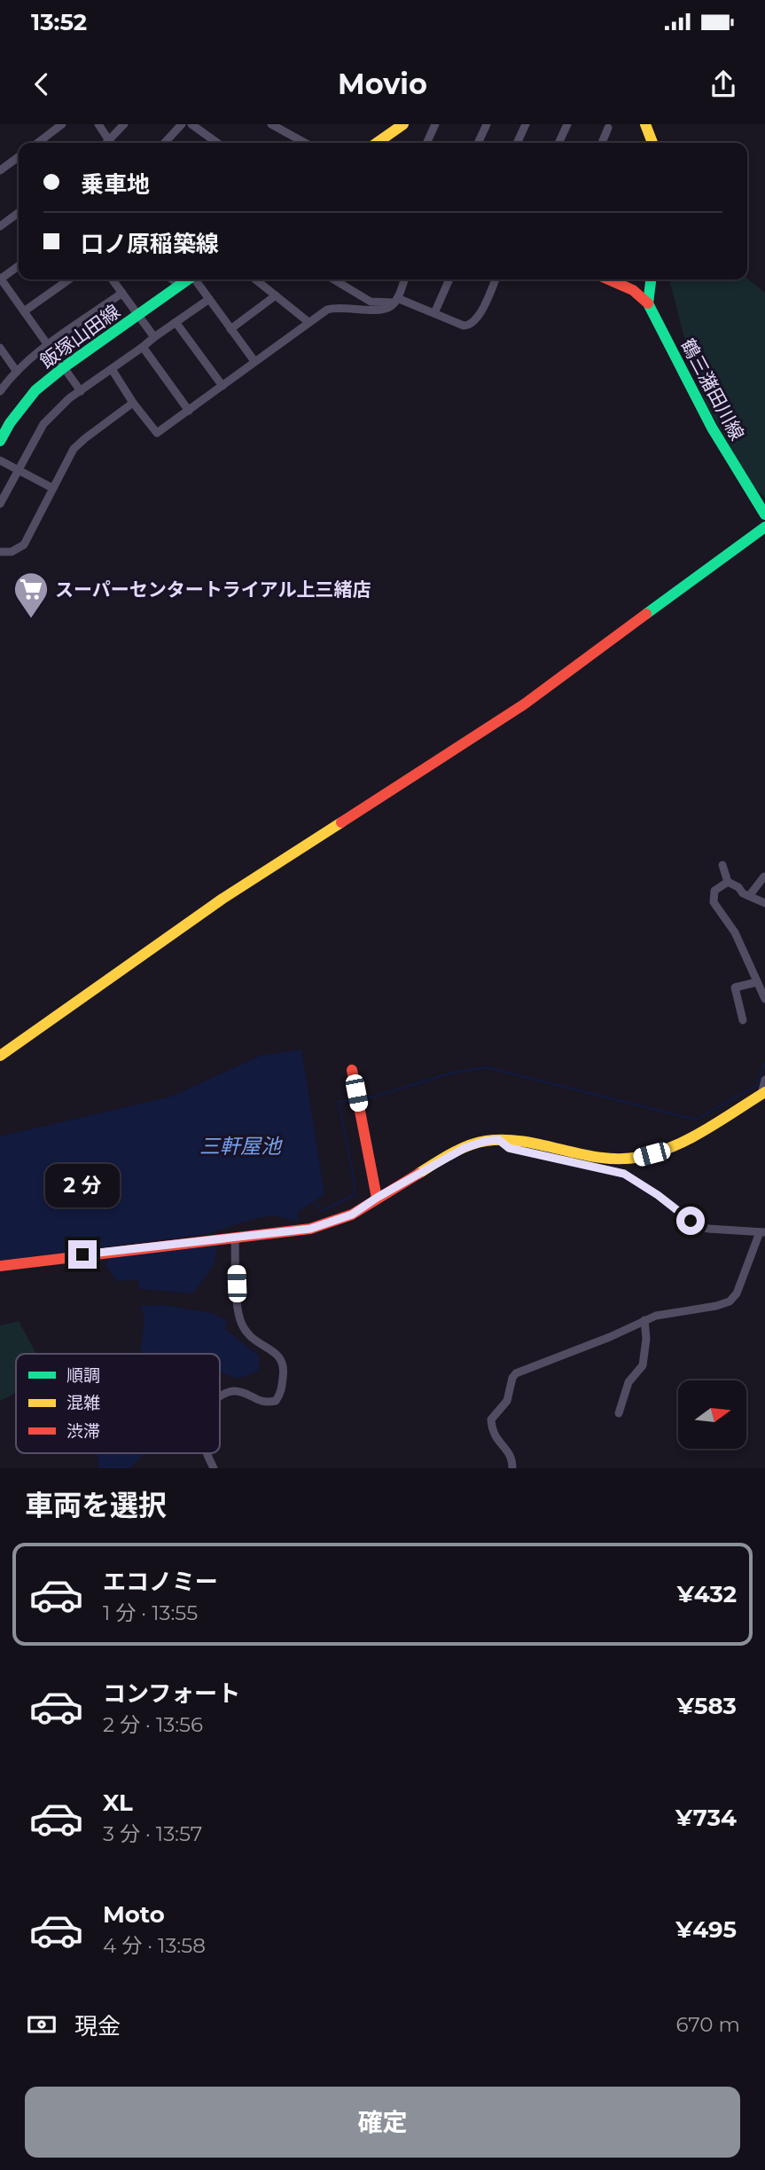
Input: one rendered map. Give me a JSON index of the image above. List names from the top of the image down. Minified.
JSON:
{"streets":{"main road":["飯塚山田線","鶴三潴田川線"]},"water":["三軒屋池"],"places":{"supermarket":["スーパーセンタートライアル上三緒店"]},"legend":["順調","混雑","渋滞"],"north":"right","page":{"status":"13:52","header":"Movio","banner":["乗車地","口ノ原稲築線"],"bubble":"2 分","heading":"車両を選択","list":[{"name":"エコノミー","note":"1 分 · 13:55","value":"¥432"},{"name":"コンフォート","note":"2 分 · 13:56","value":"¥583"},{"name":"XL","note":"3 分 · 13:57","value":"¥734"},{"name":"Moto","note":"4 分 · 13:58","value":"¥495"}],"pay":["現金","670 m"],"buttons":"確定"}}
